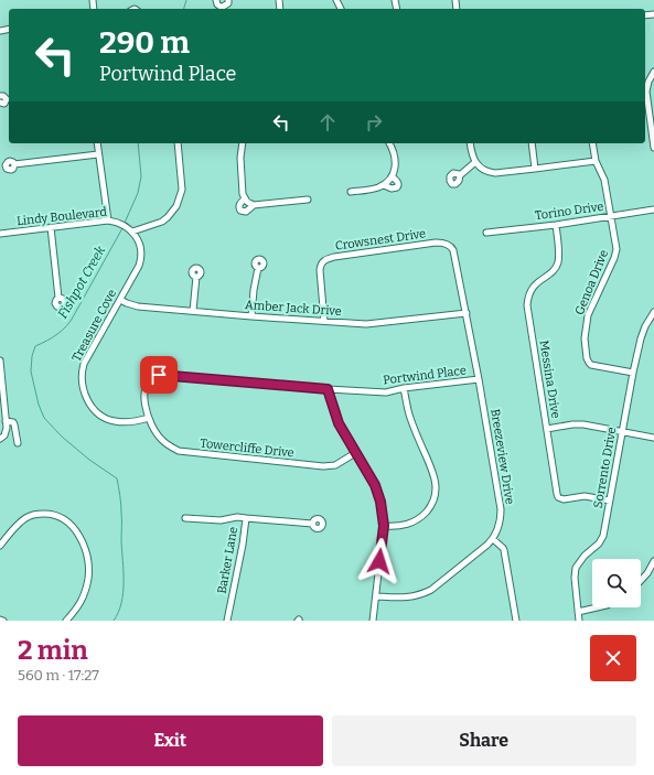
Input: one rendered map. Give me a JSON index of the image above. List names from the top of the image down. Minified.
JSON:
{"streets":{"street":["Torino Drive","Lindy Boulevard","Crowsnest Drive","Genoa Drive","Amber Jack Drive","Treasure Cove","Portwind Place","Messina Drive","Towercliffe Drive","Breezeview Drive","Sorrento Drive","Barker Lane"]},"crossings":[["Torino Drive","Genoa Drive"],["Torino Drive","Messina Drive"],["Lindy Boulevard","Treasure Cove"],["Crowsnest Drive","Amber Jack Drive"],["Crowsnest Drive","Breezeview Drive"],["Genoa Drive","Sorrento Drive"],["Amber Jack Drive","Treasure Cove"],["Amber Jack Drive","Breezeview Drive"],["Treasure Cove","Portwind Place"],["Treasure Cove","Towercliffe Drive"],["Portwind Place","Towercliffe Drive"],["Portwind Place","Breezeview Drive"],["Messina Drive","Sorrento Drive"]],"water":["Fishpot Creek"],"page":{"turn":["290 m","Portwind Place"],"heading":["2 min","560 m · 17:27"],"buttons":["Exit","Share"]}}
